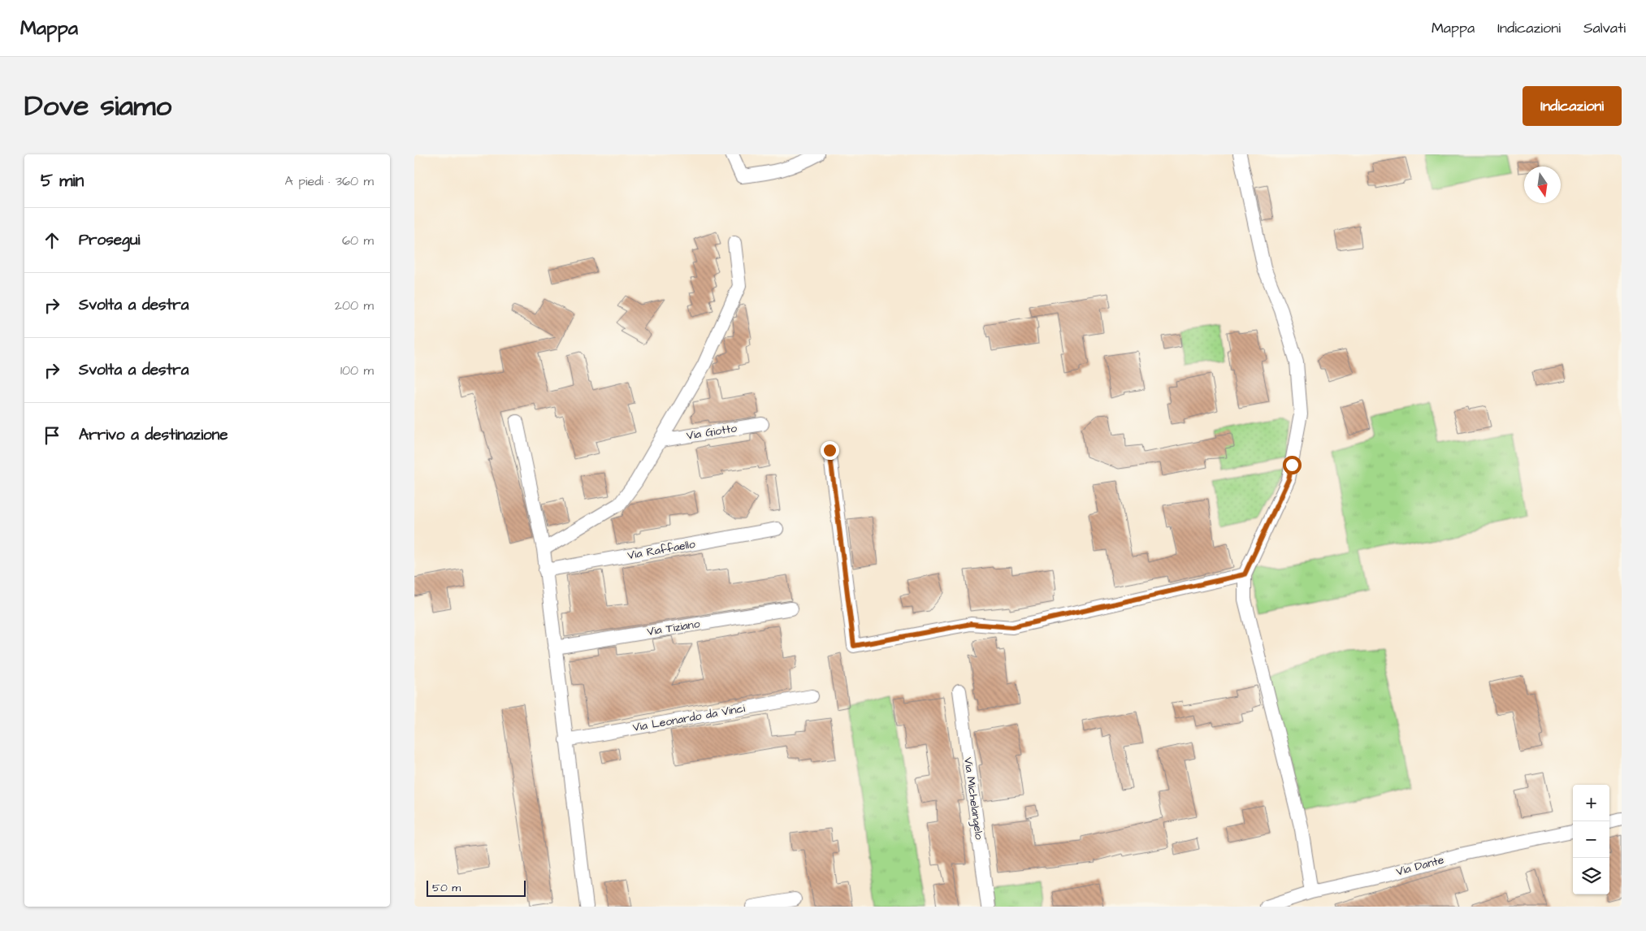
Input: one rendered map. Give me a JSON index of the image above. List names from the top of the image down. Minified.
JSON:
{"streets":{"street":["Via Giotto","Via Raffaello","Via Tiziano","Via Leonardo da Vinci","Via Michelangelo","Via Dante"]},"scale_bar":"50 m","north":"bottom","page":{"header":"Mappa","nav":["Mappa","Indicazioni","Salvati"],"title":"Dove siamo","buttons":"Indicazioni","heading":["5 min","A piedi · 360 m"],"list":[["Prosegui","60 m"],["Svolta a destra","200 m"],["Svolta a destra","100 m"],"Arrivo a destinazione"],"map_buttons":["+","−"],"scale":"50 m"}}
